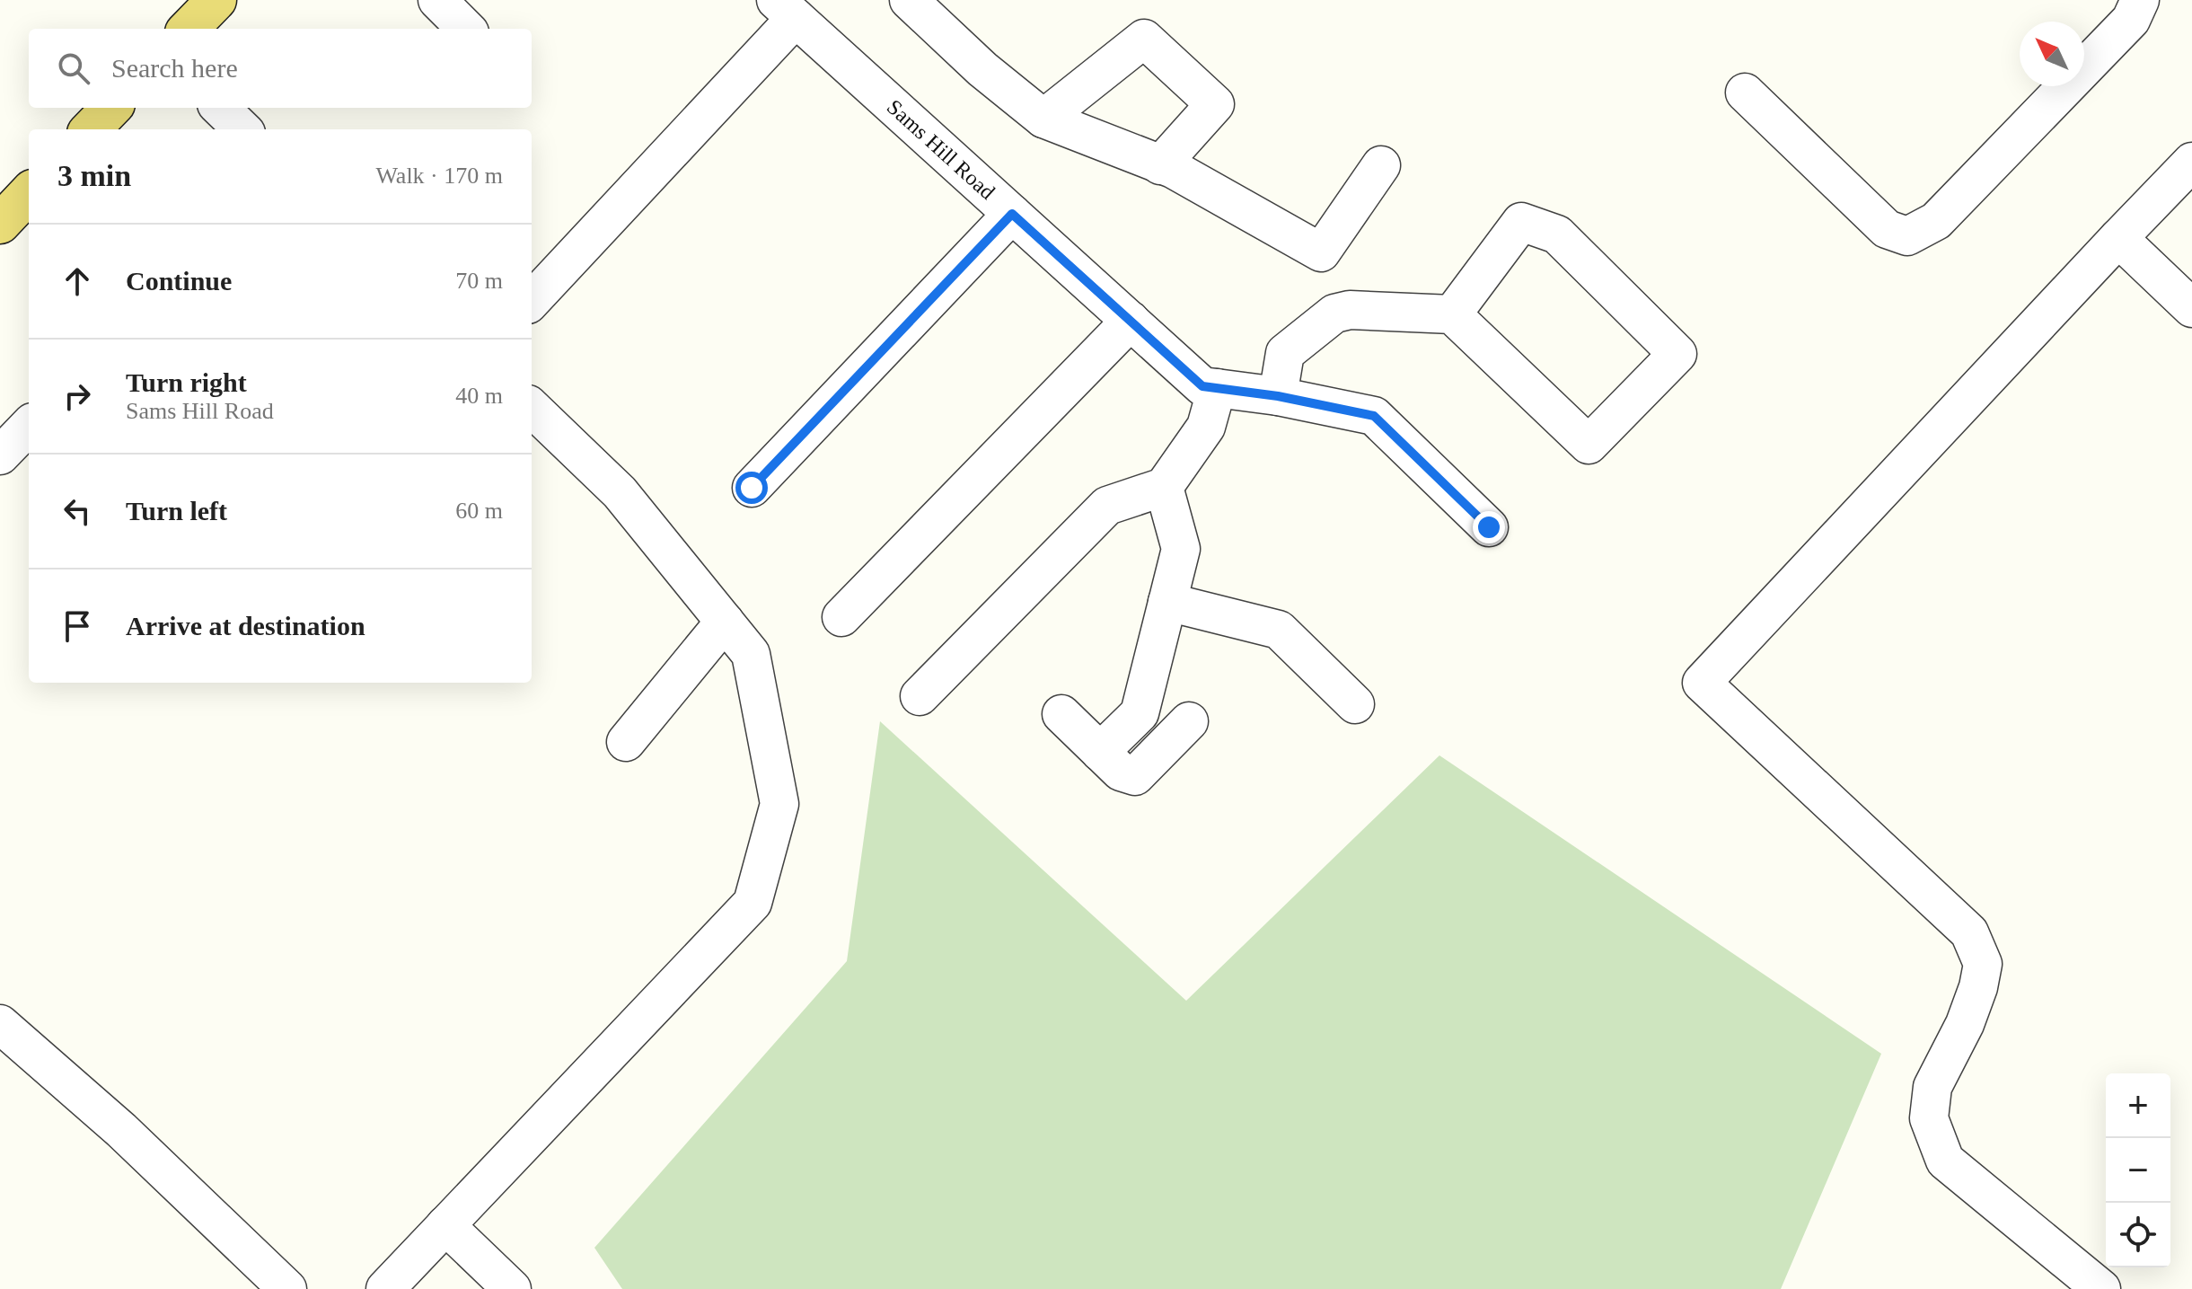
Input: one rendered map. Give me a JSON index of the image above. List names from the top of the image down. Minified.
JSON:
{"streets":{"street":["Sams Hill Road"]},"north":"top left","page":{"search":"Search here","heading":["3 min","Walk · 170 m"],"list":[["Continue","70 m"],["Turn right","Sams Hill Road","40 m"],["Turn left","60 m"],"Arrive at destination"],"map_buttons":["+","−"]}}
